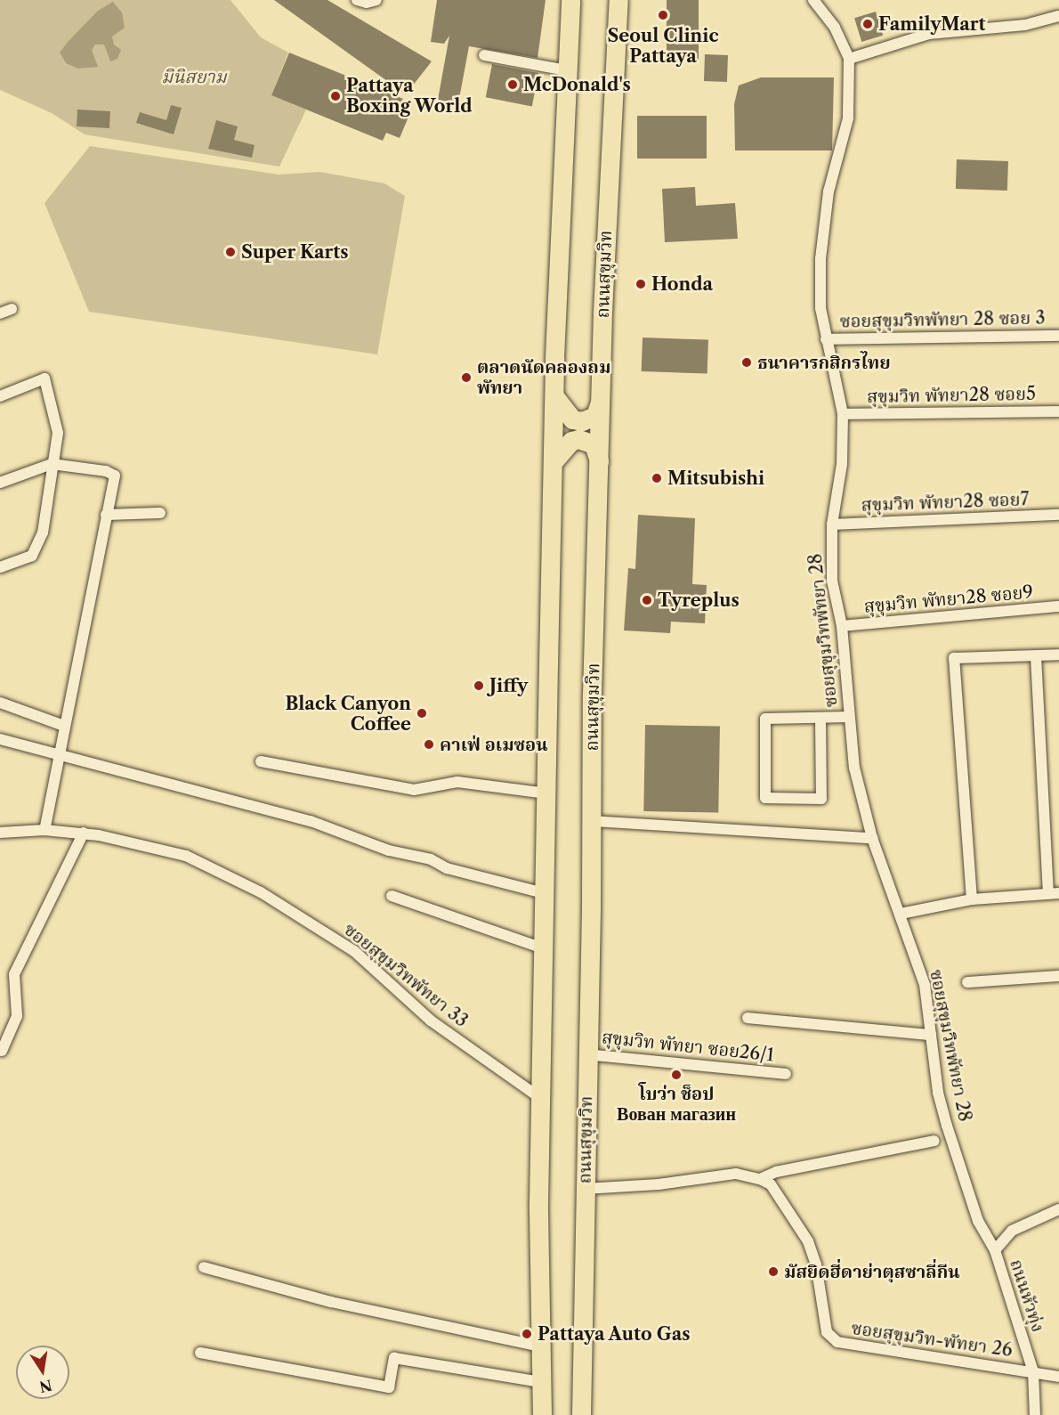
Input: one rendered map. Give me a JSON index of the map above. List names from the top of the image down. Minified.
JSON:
{"streets":{"highway":["ถนนสุขุมวิท"],"street":["ซอยสุขุมวิทพัทยา 28 ซอย 3","สุขุมวิท พัทยา28 ซอย5","สุขุมวิท พัทยา28 ซอย7","สุขุมวิท พัทยา28 ซอย9","ซอยสุขุมวิทพัทยา 28","ซอยสุขุมวิทพัทยา 33","สุขุมวิท พัทยา ซอย26/1","ถนนหัวทุ่ง","ซอยสุขุมวิท-พัทยา 26"]},"crossings":[["ถนนสุขุมวิท","สุขุมวิท พัทยา ซอย26/1"],["ซอยสุขุมวิทพัทยา 28 ซอย 3","ซอยสุขุมวิทพัทยา 28"],["สุขุมวิท พัทยา28 ซอย5","ซอยสุขุมวิทพัทยา 28"],["สุขุมวิท พัทยา28 ซอย7","ซอยสุขุมวิทพัทยา 28"],["สุขุมวิท พัทยา28 ซอย9","ซอยสุขุมวิทพัทยา 28"],["ซอยสุขุมวิทพัทยา 28","ถนนหัวทุ่ง"],["ถนนหัวทุ่ง","ซอยสุขุมวิท-พัทยา 26"]],"parks":["มินิสยาม"],"places":["Seoul Clinic Pattaya","FamilyMart","McDonald's","Pattaya Boxing World","Super Karts","Honda","ธนาคารกสิกรไทย","ตลาดนัดคลองถม พัทยา","Mitsubishi","Tyreplus","Jiffy","Black Canyon Coffee","คาเฟ่ อเมซอน","โบว่า ช็อป Вован магазин","มัสยิดฮี่ดาย่าตุสซาลี่กีน","Pattaya Auto Gas"],"north":"bottom"}
